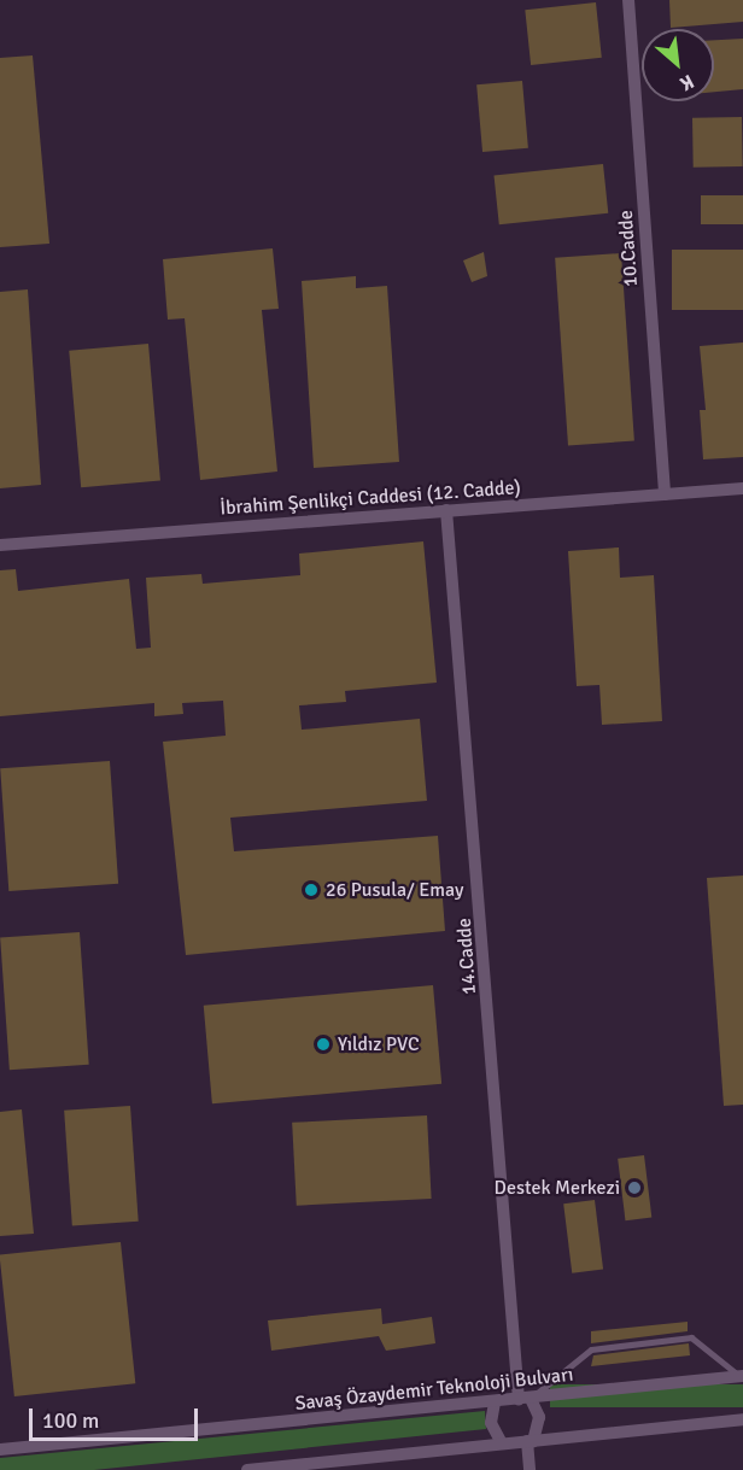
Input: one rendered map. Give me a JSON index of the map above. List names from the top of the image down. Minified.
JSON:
{"streets":{"street":["10.Cadde","İbrahim Şenlikçi Caddesi (12. Cadde)","14.Cadde","Savaş Özaydemir Teknoloji Bulvarı"]},"crossings":[["10.Cadde","İbrahim Şenlikçi Caddesi (12. Cadde)"],["İbrahim Şenlikçi Caddesi (12. Cadde)","14.Cadde"],["14.Cadde","Savaş Özaydemir Teknoloji Bulvarı"]],"places":["26 Pusula/ Emay","Yıldız PVC","Destek Merkezi"],"scale_bar":"100 m","north":"bottom right"}
